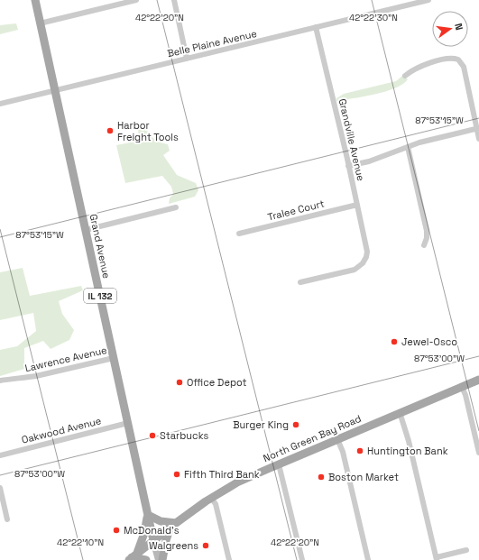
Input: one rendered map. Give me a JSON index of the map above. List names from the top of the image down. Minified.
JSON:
{"streets":{"main road":["Grand Avenue","IL 132","North Green Bay Road"],"street":["Belle Plaine Avenue","Grandville Avenue","Tralee Court","Lawrence Avenue","Oakwood Avenue"]},"crossings":[["Belle Plaine Avenue","Grandville Avenue"],["Belle Plaine Avenue","Grand Avenue"],["Grandville Avenue","Tralee Court"],["Grand Avenue","Lawrence Avenue"],["Grand Avenue","Oakwood Avenue"],["Grand Avenue","North Green Bay Road"]],"places":["Harbor Freight Tools","Jewel-Osco","Office Depot","Burger King","Starbucks","Huntington Bank","Fifth Third Bank","Boston Market","McDonald's","Walgreens"],"north":"right","coordinates":["42°22'20\"N","42°22'30\"N","87°53'15\"W","87°53'00\"W","42°22'10\"N"]}
